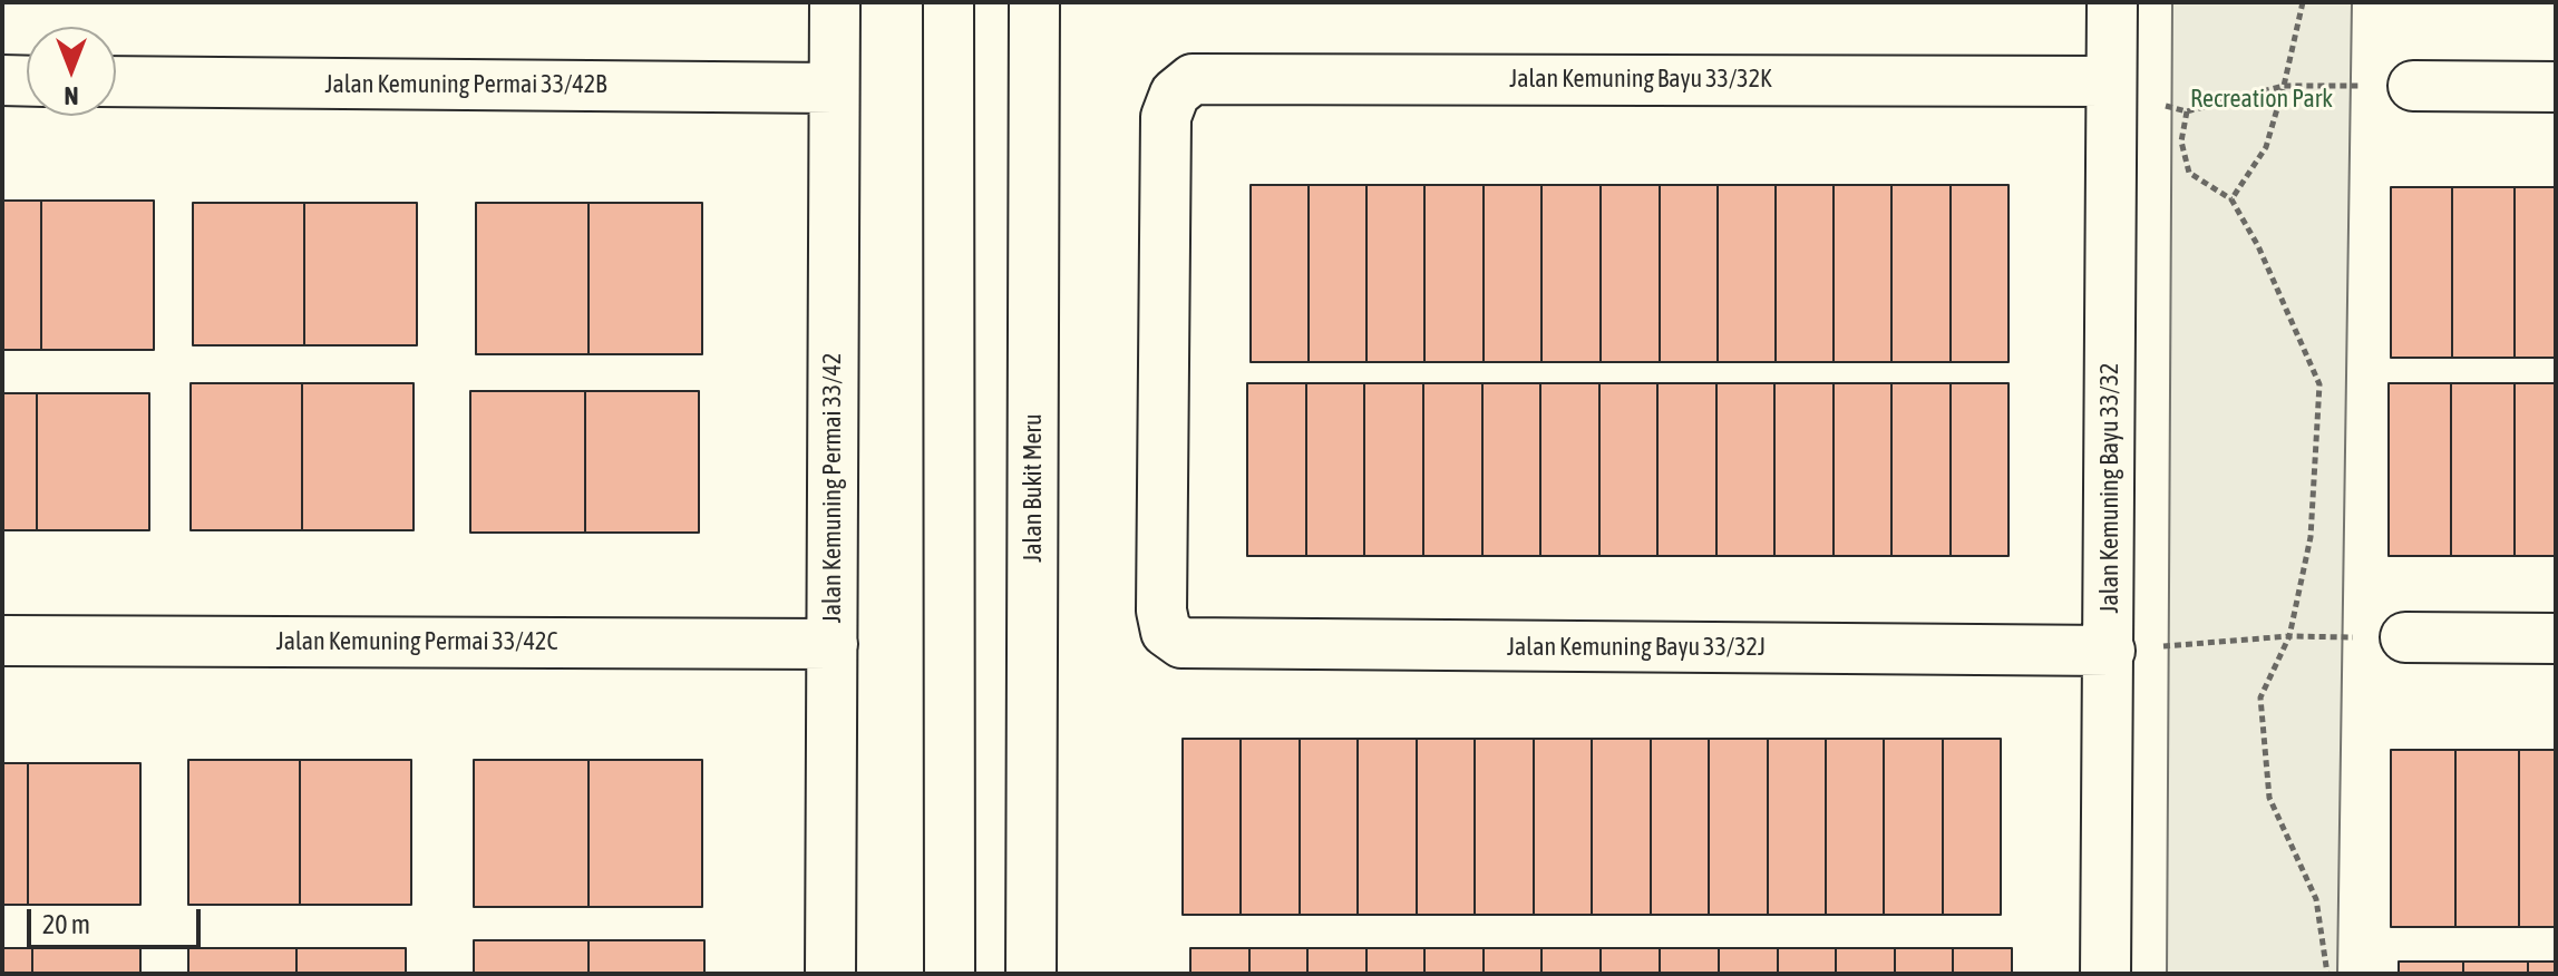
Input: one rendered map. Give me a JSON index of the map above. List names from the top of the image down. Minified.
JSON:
{"streets":{"street":["Jalan Kemuning Bayu 33/32K","Jalan Kemuning Permai 33/42B","Jalan Kemuning Permai 33/42","Jalan Bukit Meru","Jalan Kemuning Bayu 33/32","Jalan Kemuning Permai 33/42C","Jalan Kemuning Bayu 33/32J"]},"crossings":[["Jalan Kemuning Bayu 33/32K","Jalan Kemuning Bayu 33/32"],["Jalan Kemuning Bayu 33/32K","Jalan Kemuning Bayu 33/32J"],["Jalan Kemuning Permai 33/42B","Jalan Kemuning Permai 33/42"],["Jalan Kemuning Permai 33/42","Jalan Kemuning Permai 33/42C"],["Jalan Kemuning Bayu 33/32","Jalan Kemuning Bayu 33/32J"]],"parks":["Recreation Park"],"scale_bar":"20 m","north":"bottom"}
